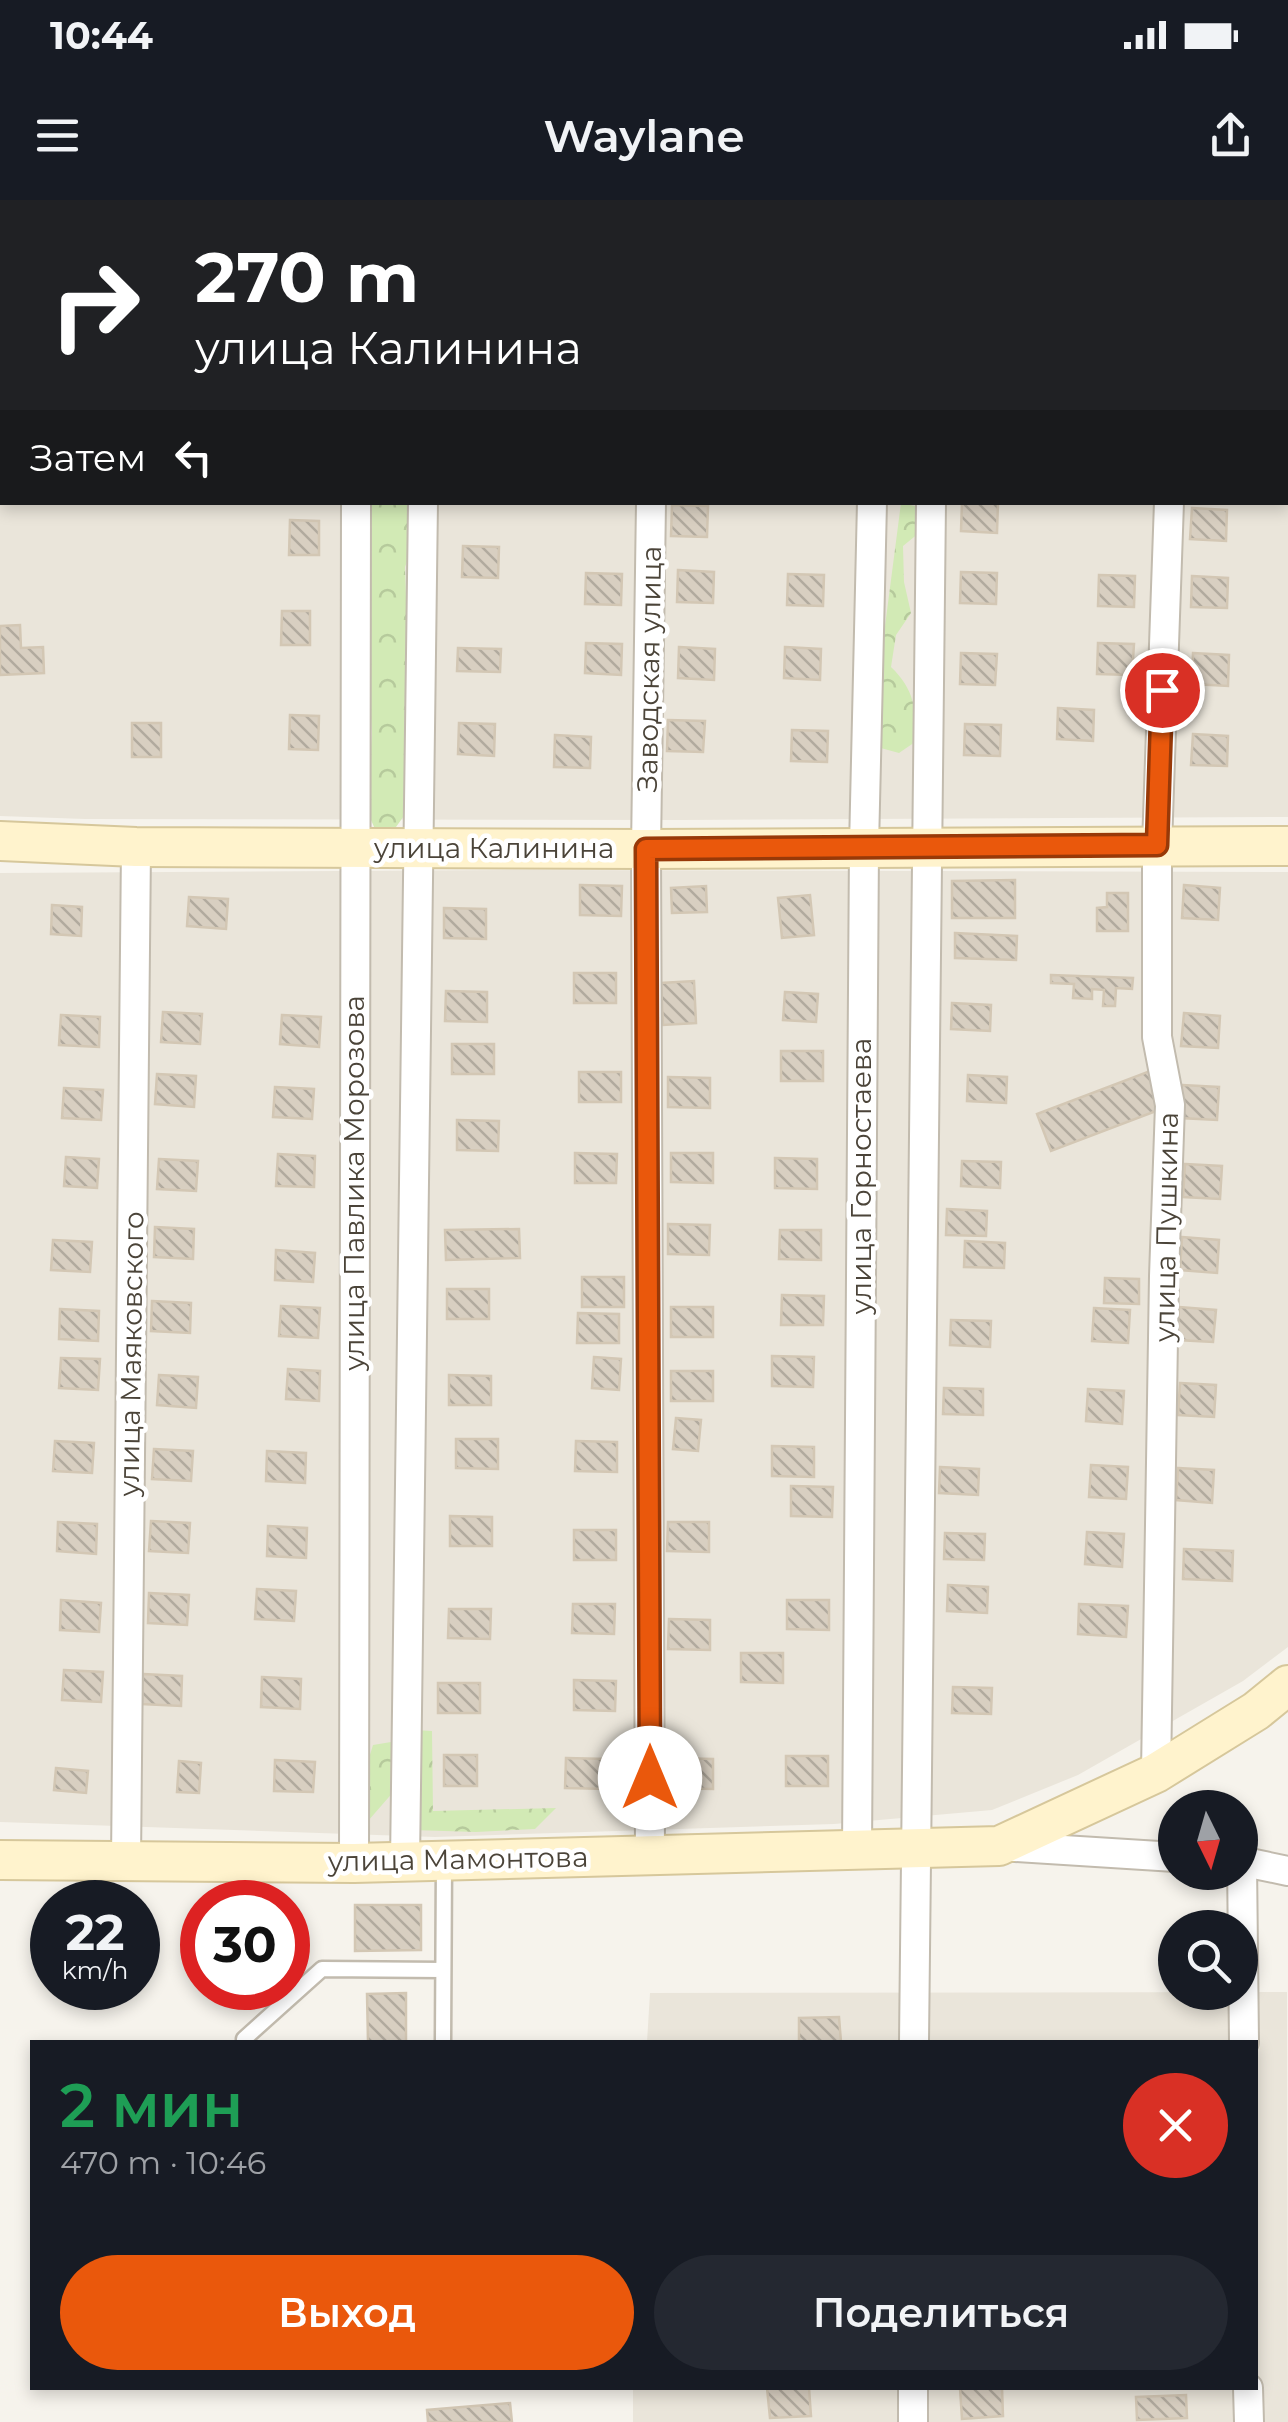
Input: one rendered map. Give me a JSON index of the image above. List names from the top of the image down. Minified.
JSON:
{"streets":{"main road":["улица Калинина","улица Мамонтова"],"street":["Заводская улица","улица Горностаева","улица Павлика Морозова","улица Пушкина","улица Маяковского"]},"crossings":[["Заводская улица","улица Калинина"],["Заводская улица","улица Мамонтова"],["улица Калинина","улица Горностаева"],["улица Калинина","улица Павлика Морозова"],["улица Калинина","улица Пушкина"],["улица Калинина","улица Маяковского"],["улица Горностаева","улица Мамонтова"],["улица Павлика Морозова","улица Мамонтова"],["улица Маяковского","улица Мамонтова"]],"north":"bottom","page":{"status":"10:44","header":"Waylane","turn":["270 m","улица Калинина"],"then":"Затем","speed":"22 km/h","limit":"30","heading":["2 мин","470 m · 10:46"],"buttons":["Выход","Поделиться"]}}
